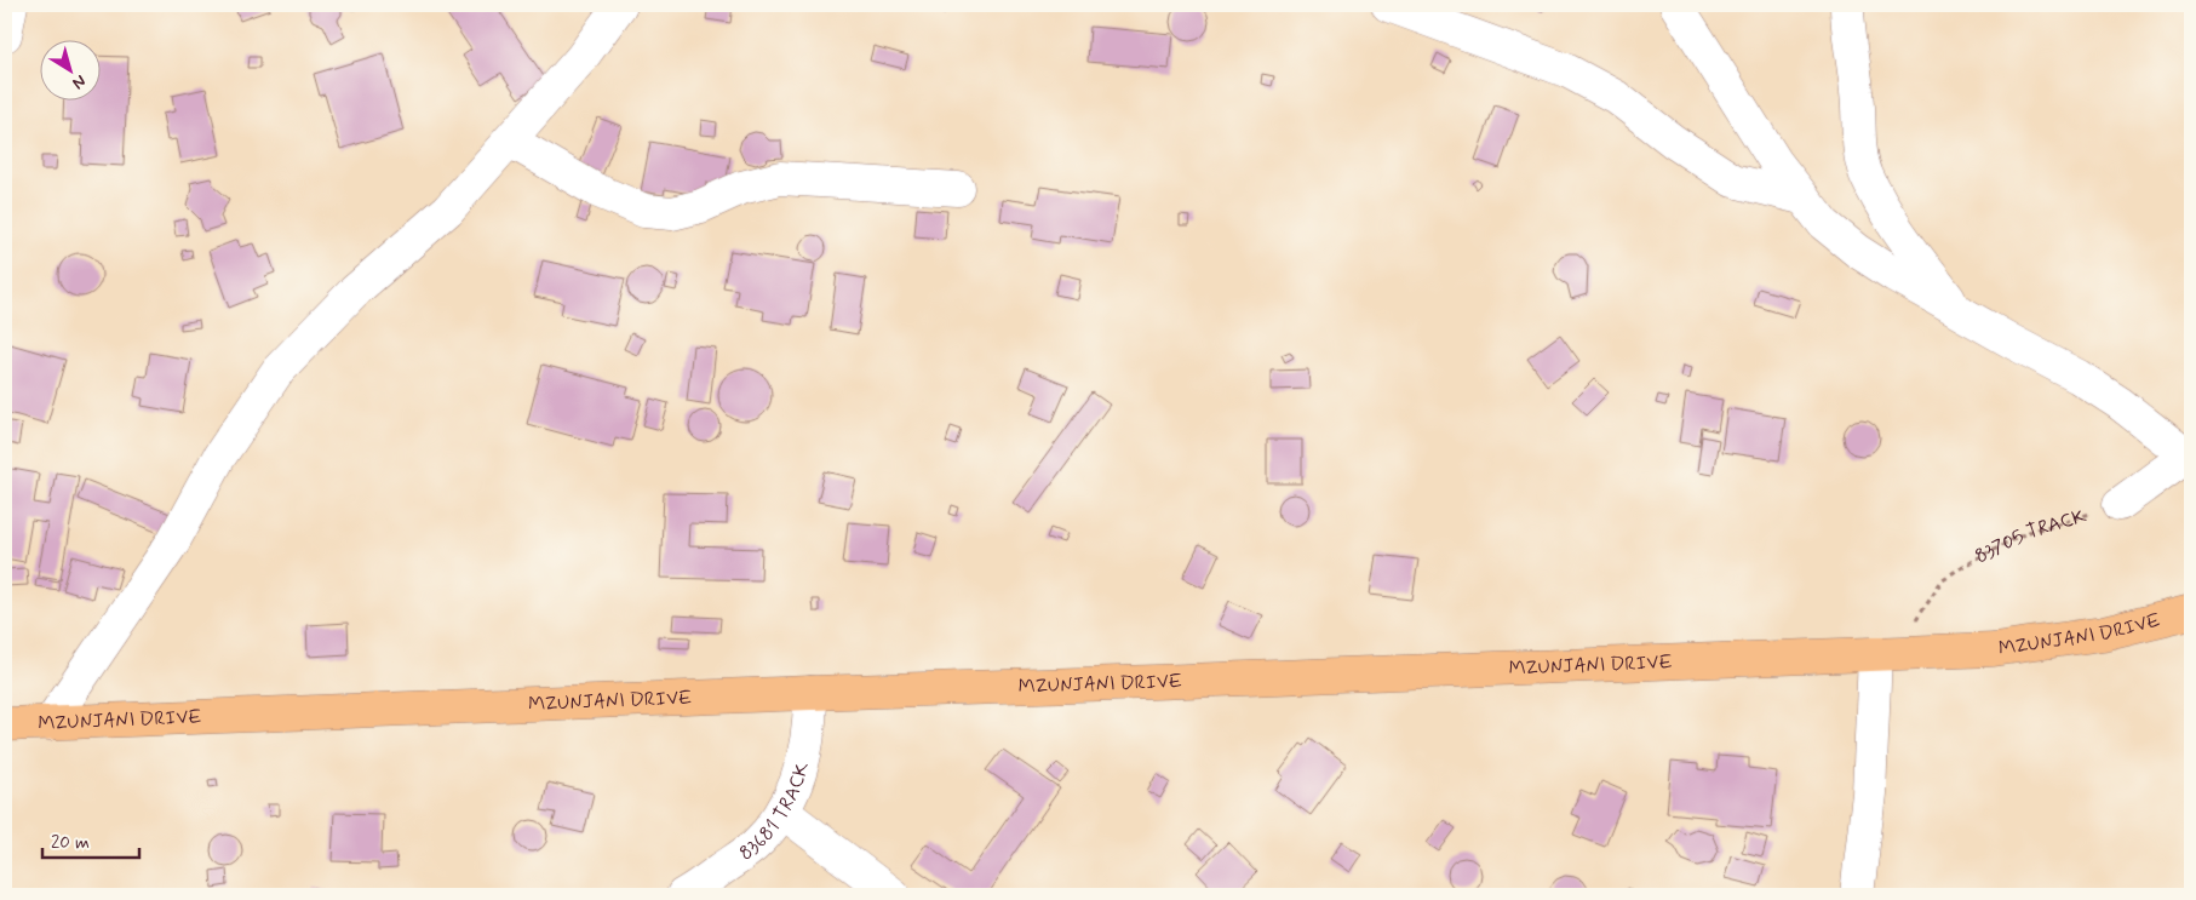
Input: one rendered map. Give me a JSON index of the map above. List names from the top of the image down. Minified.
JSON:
{"streets":{"main road":["MZUNJANI DRIVE"],"street":["83681 TRACK"],"path":["83705 TRACK"]},"crossings":[["83705 TRACK","MZUNJANI DRIVE"],["MZUNJANI DRIVE","83681 TRACK"]],"scale_bar":"20 m","north":"bottom right"}
